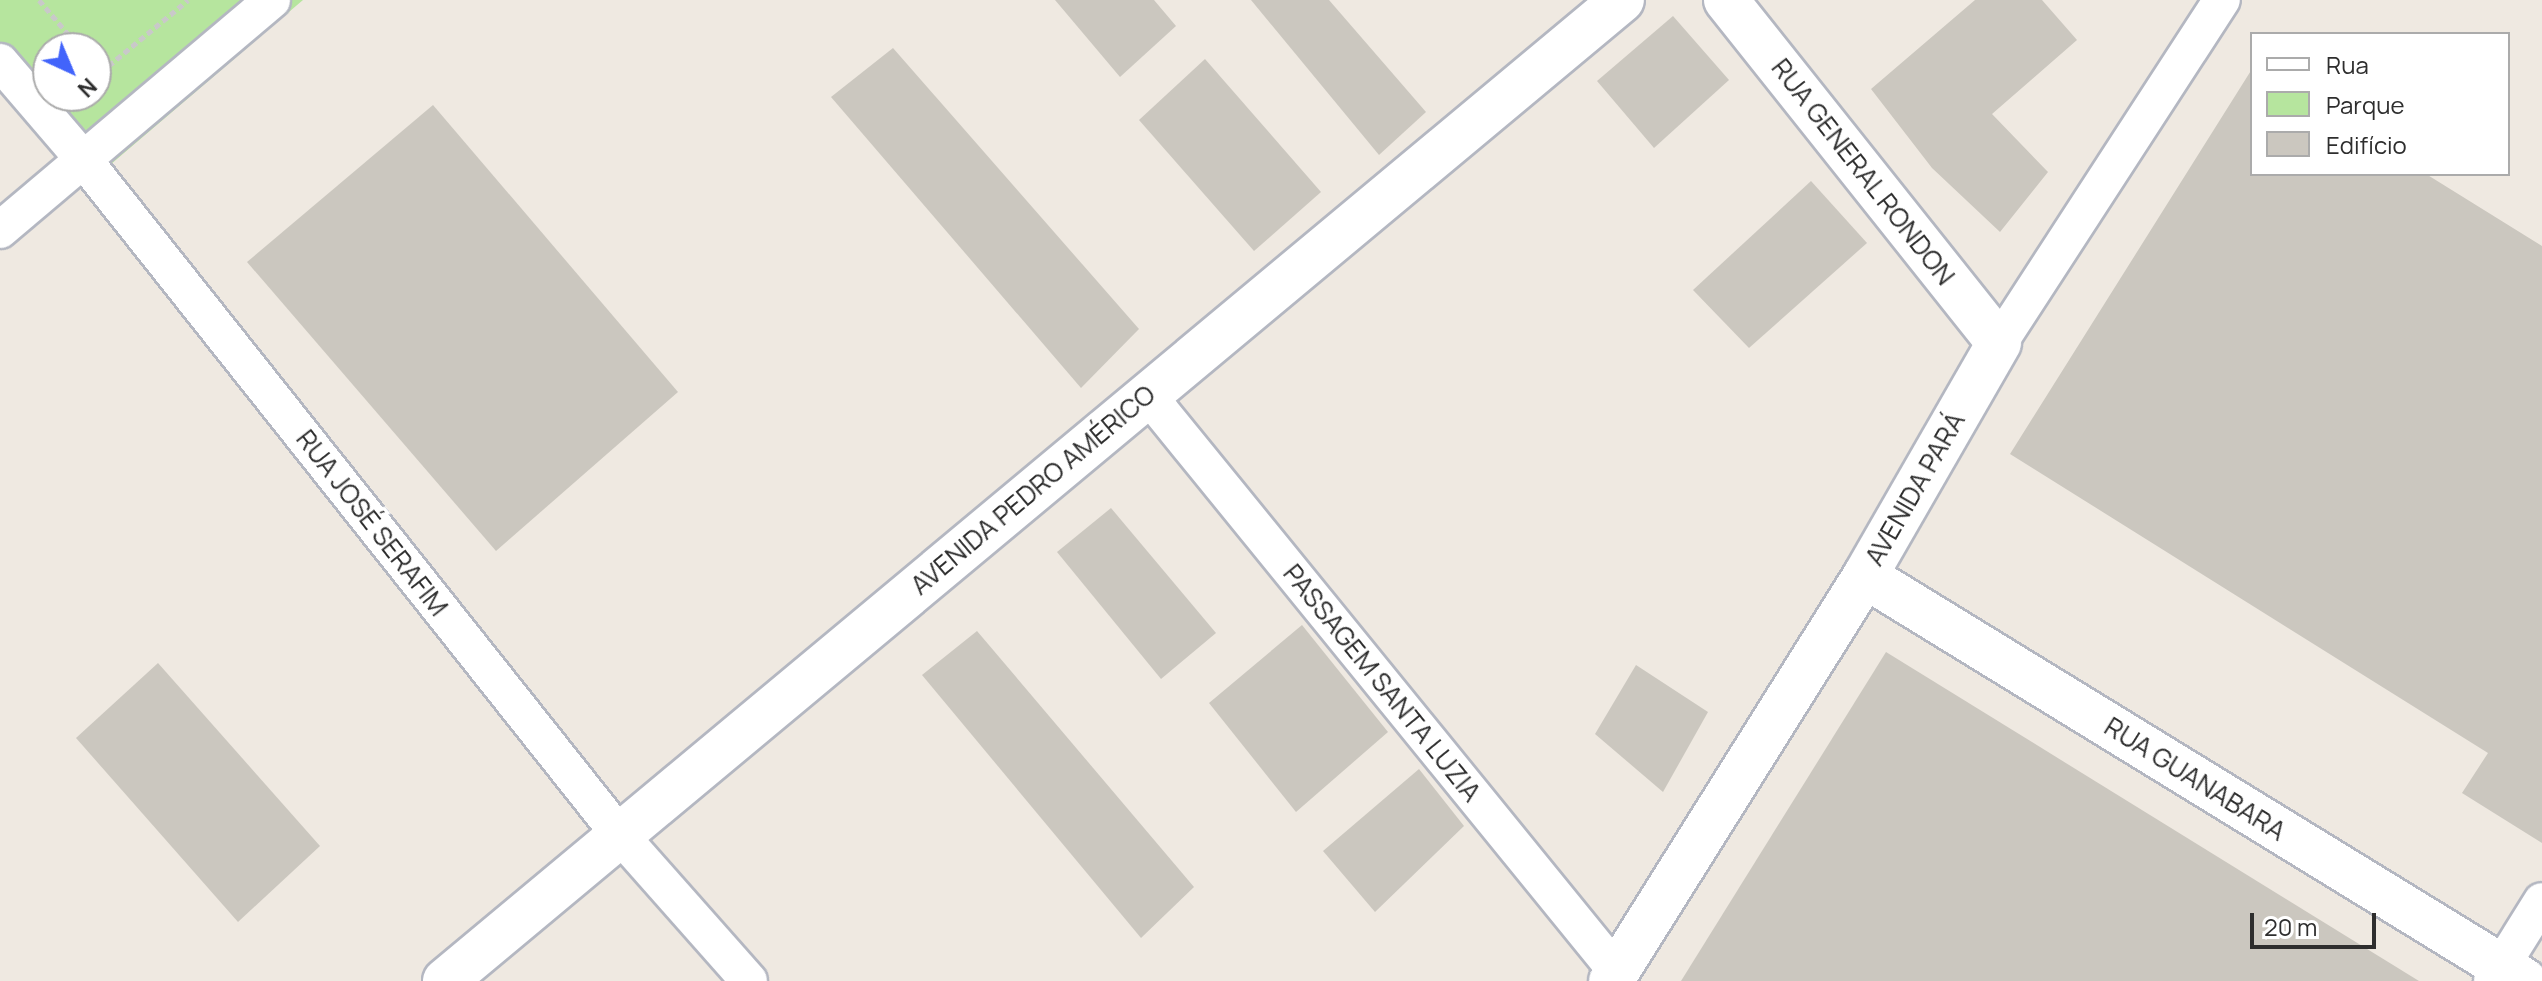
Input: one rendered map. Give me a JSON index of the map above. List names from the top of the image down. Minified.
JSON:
{"streets":{"street":["RUA GENERAL RONDON","AVENIDA PARÁ","AVENIDA PEDRO AMÉRICO","RUA JOSÉ SERAFIM","PASSAGEM SANTA LUZIA","RUA GUANABARA"]},"crossings":[["RUA GENERAL RONDON","AVENIDA PARÁ"],["AVENIDA PARÁ","PASSAGEM SANTA LUZIA"],["AVENIDA PARÁ","RUA GUANABARA"],["AVENIDA PEDRO AMÉRICO","RUA JOSÉ SERAFIM"],["AVENIDA PEDRO AMÉRICO","PASSAGEM SANTA LUZIA"]],"legend":["Rua","Parque","Edifício"],"scale_bar":"20 m","north":"bottom right"}
